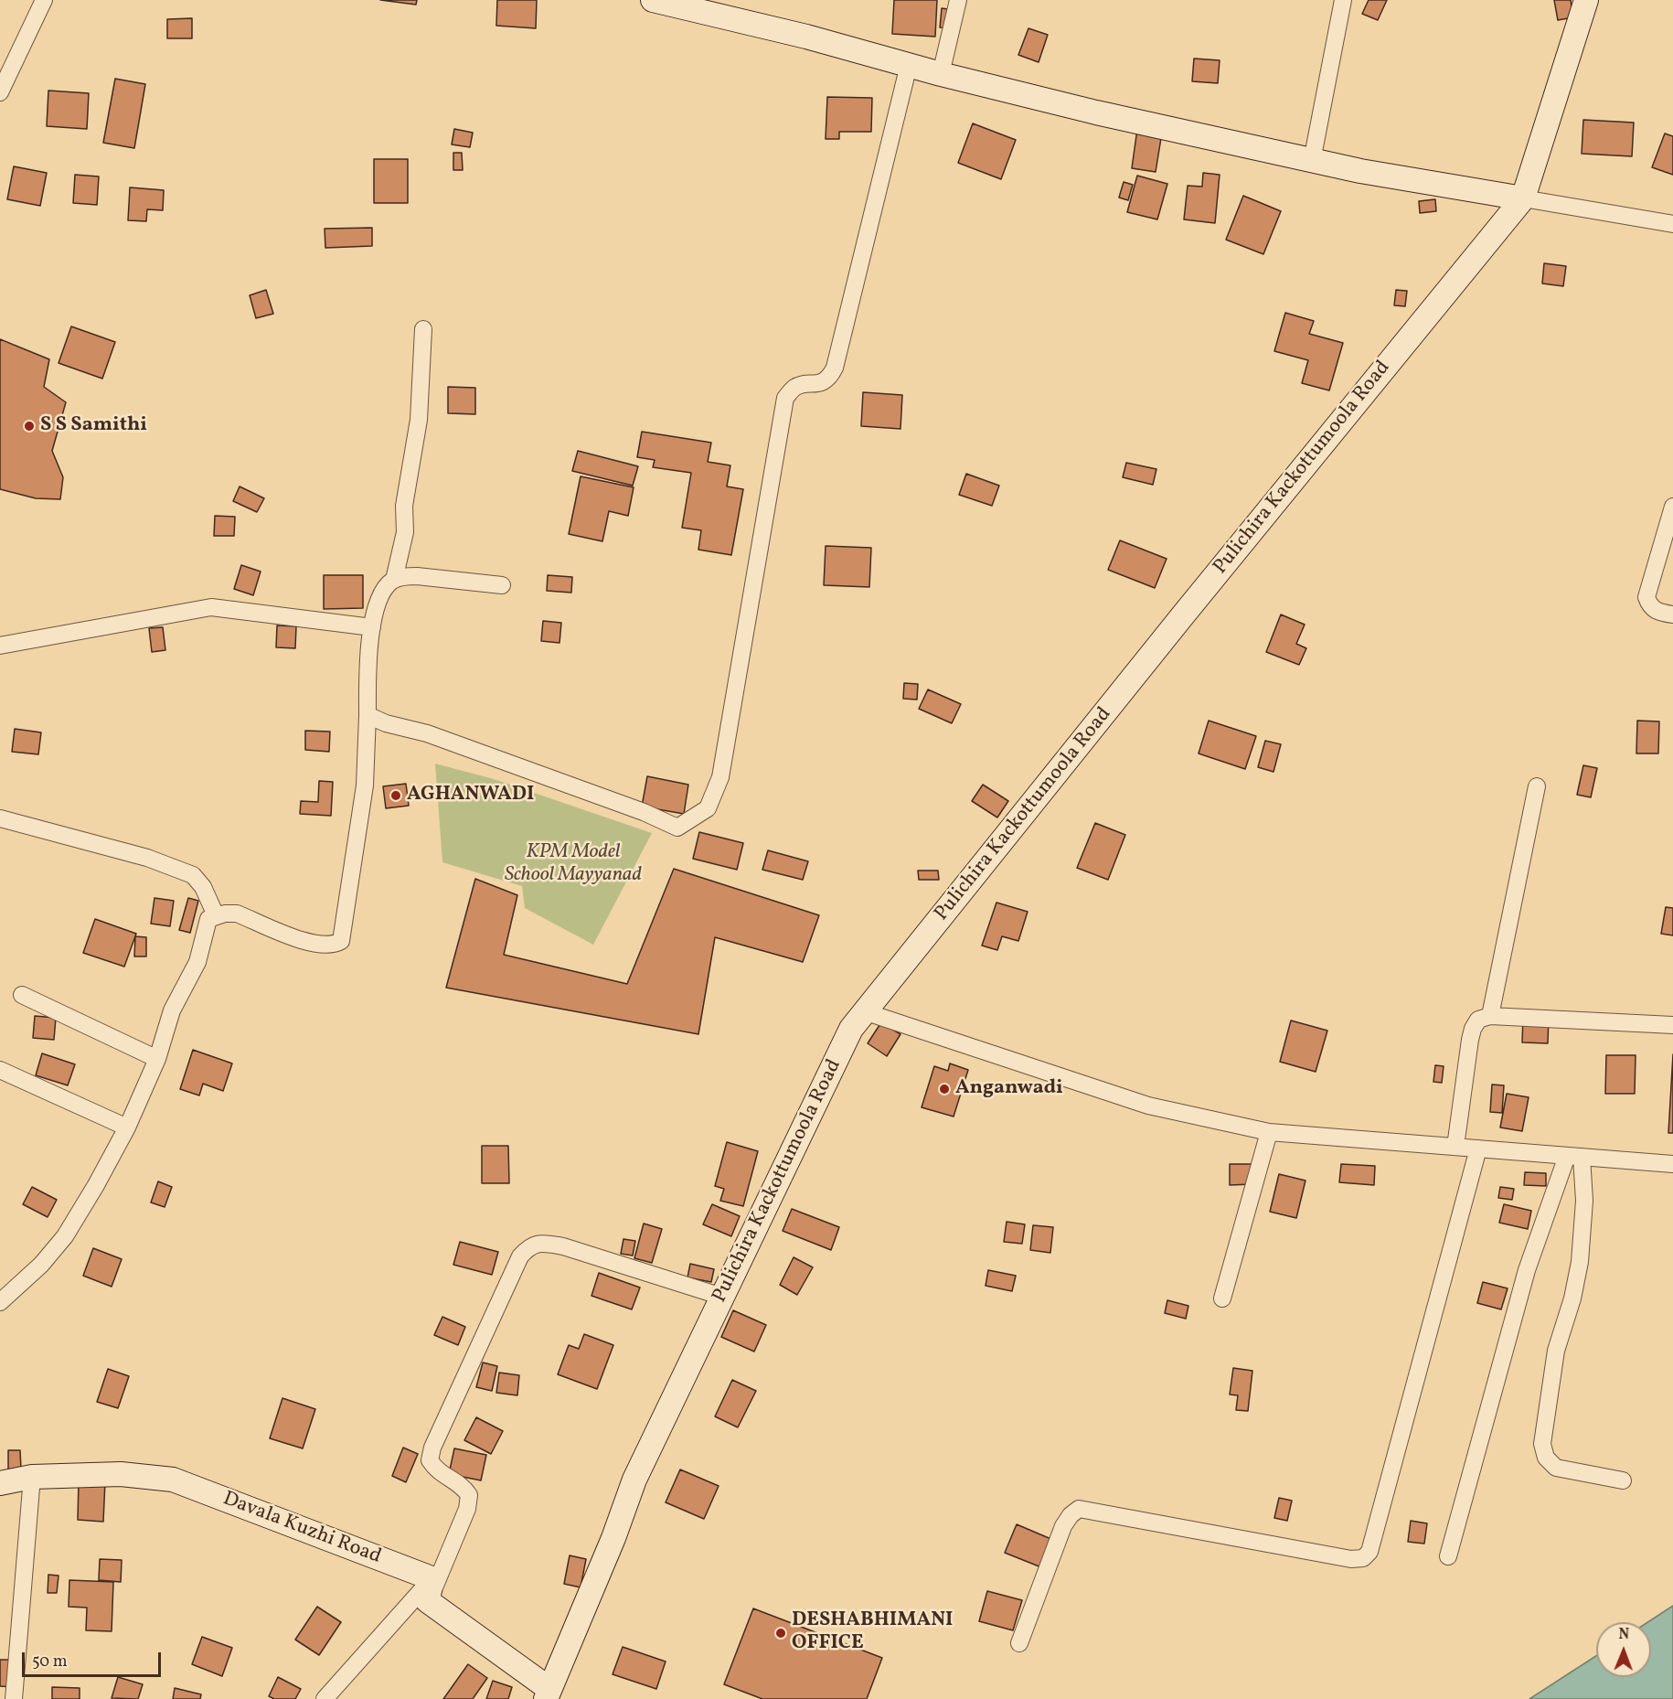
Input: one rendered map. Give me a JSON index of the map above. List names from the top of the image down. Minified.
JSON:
{"streets":{"main road":["Pulichira Kackottumoola Road","Davala Kuzhi Road"]},"crossings":[["Pulichira Kackottumoola Road","Davala Kuzhi Road"]],"parks":["KPM Model School Mayyanad"],"places":["S S Samithi","AGHANWADI","Anganwadi","DESHABHIMANI OFFICE"],"scale_bar":"50 m","north":"top"}
